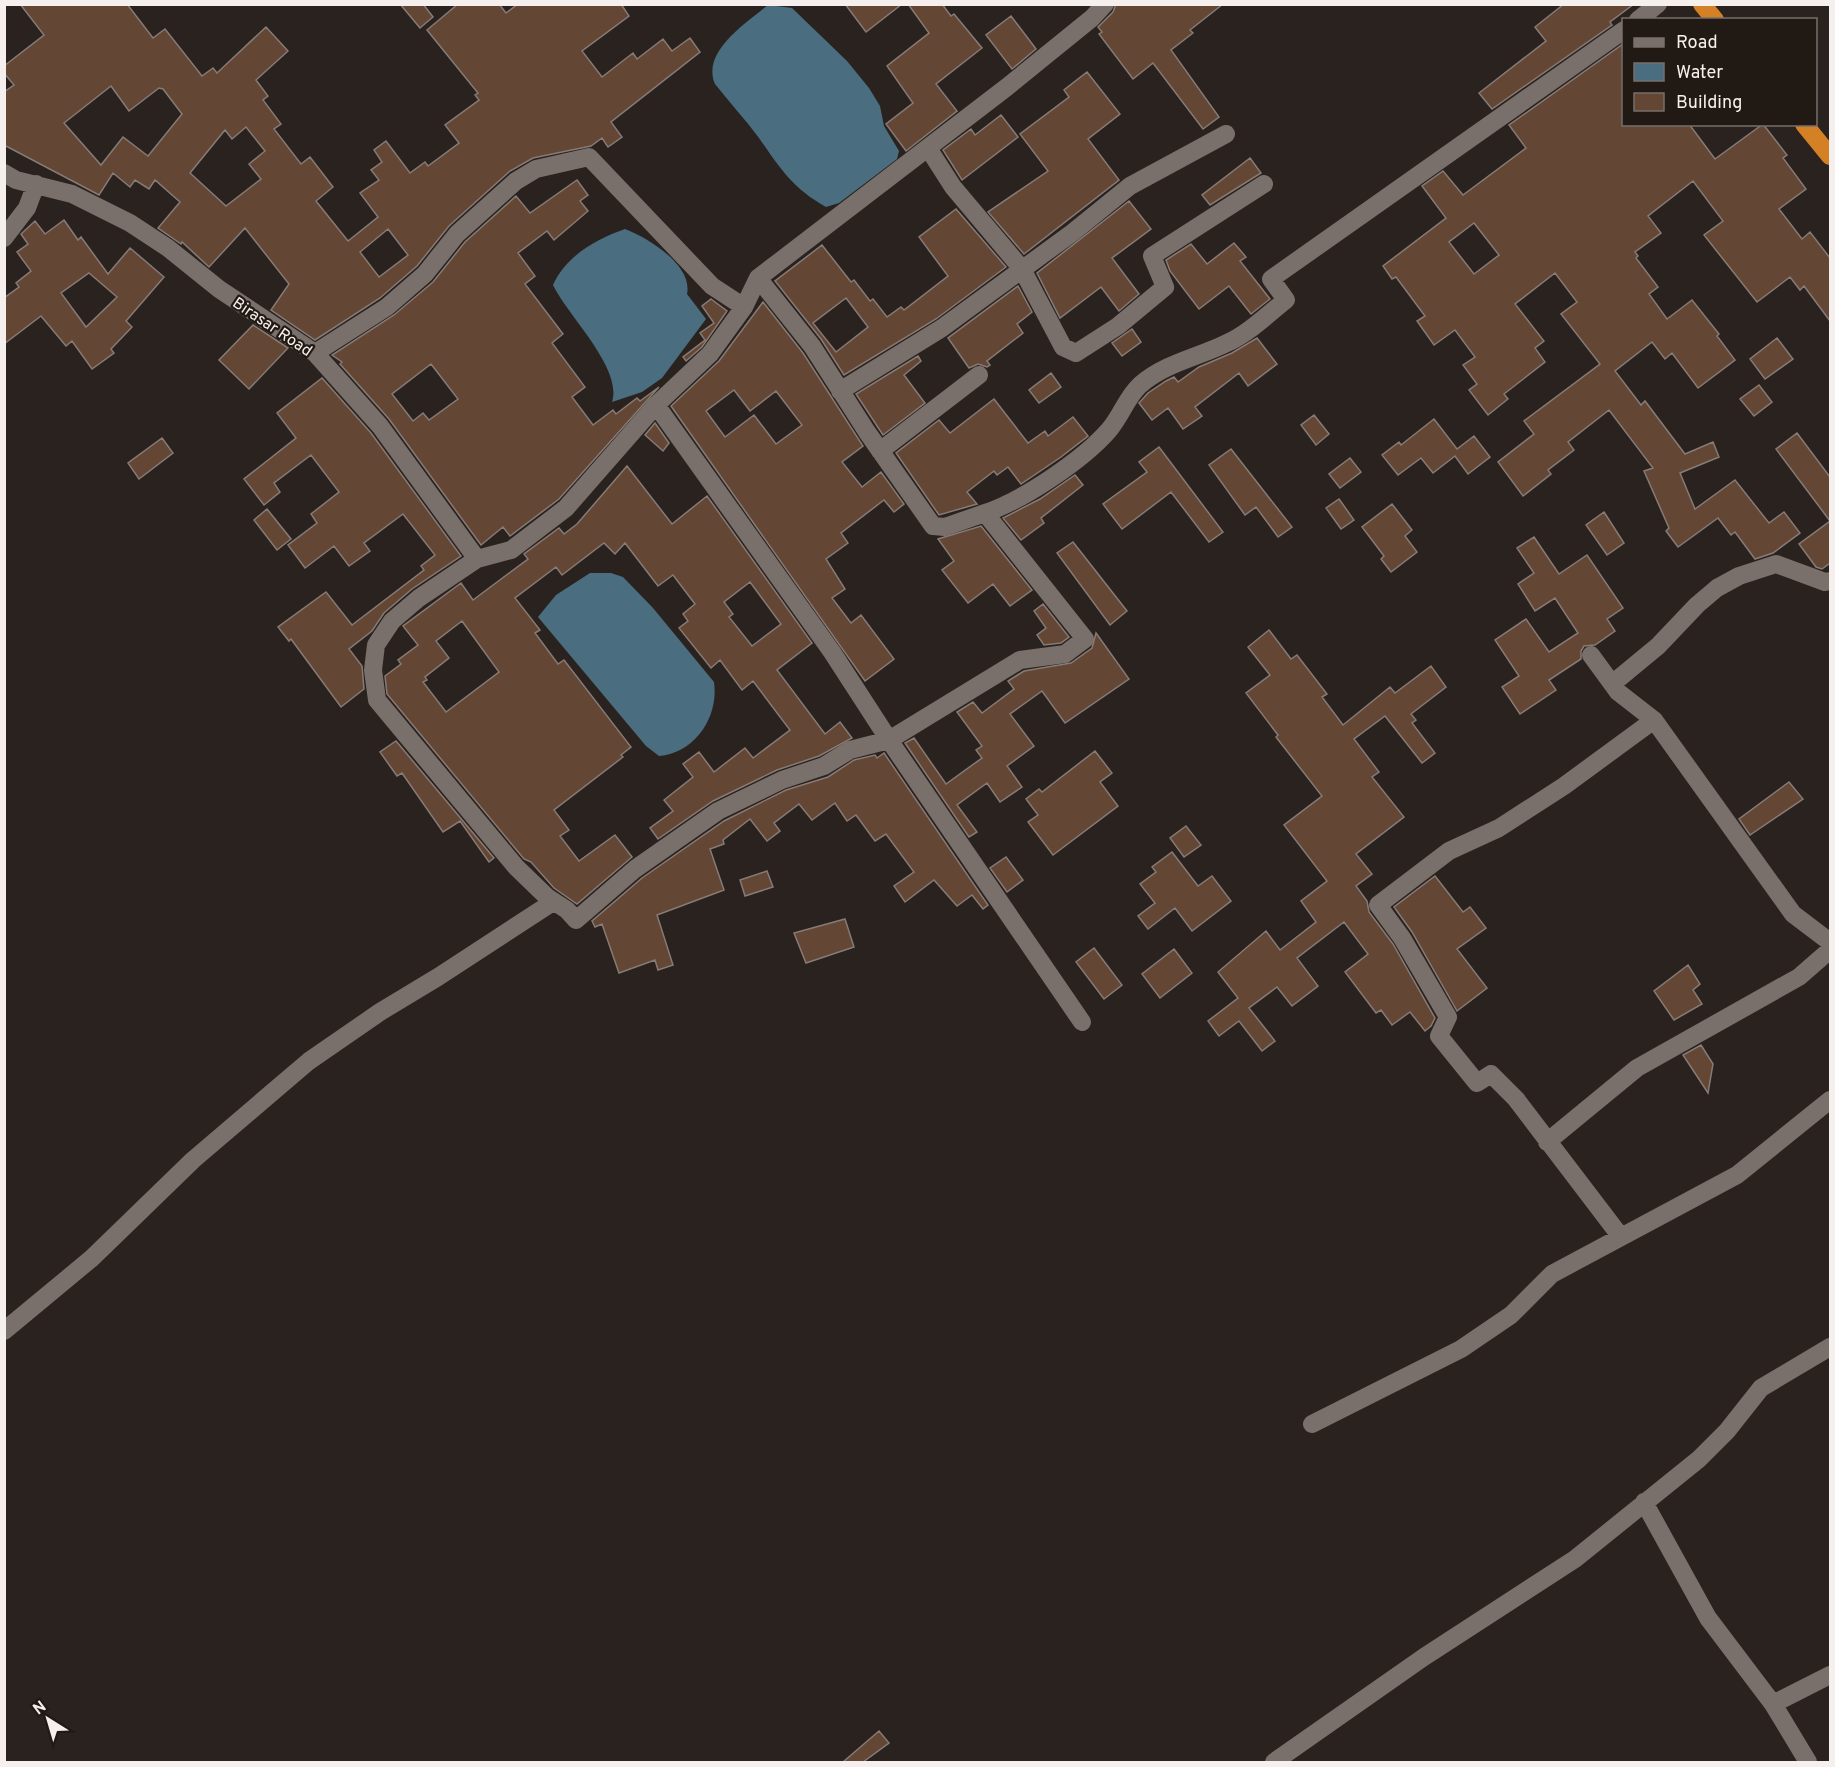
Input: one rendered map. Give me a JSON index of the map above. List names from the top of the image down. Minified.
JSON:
{"streets":{"street":["Birasar Road"]},"legend":["Road","Water","Building"],"north":"top left"}
